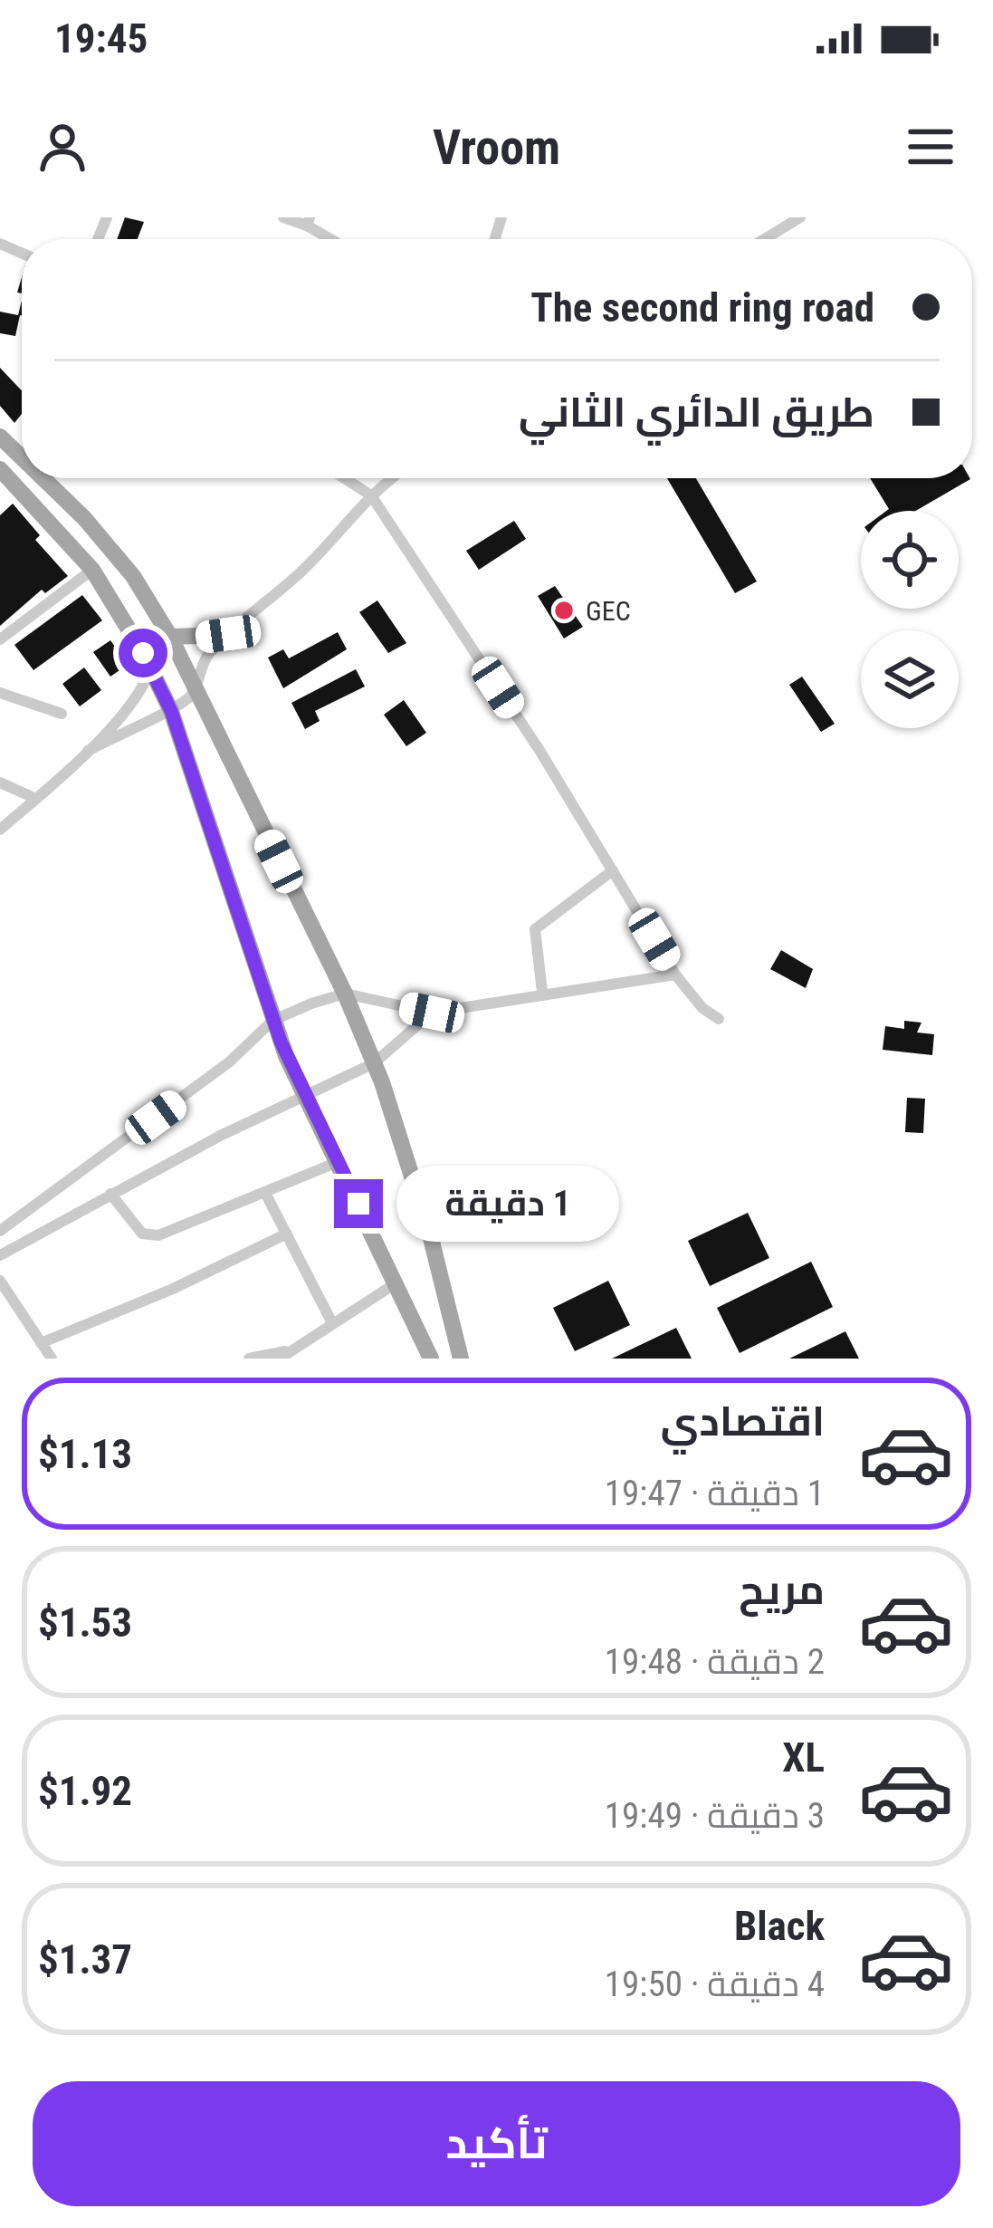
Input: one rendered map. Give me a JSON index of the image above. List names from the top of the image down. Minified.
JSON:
{"places":["GEC"],"page":{"status":"19:45","header":"Vroom","banner":["The second ring road","طريق الدائري الثاني"],"bubble":"1 دقيقة","list":[{"name":"اقتصادي","note":"1 دقيقة · 19:47","value":"$1.13"},{"name":"مريح","note":"2 دقيقة · 19:48","value":"$1.53"},{"name":"XL","note":"3 دقيقة · 19:49","value":"$1.92"},{"name":"Black","note":"4 دقيقة · 19:50","value":"$1.37"}],"buttons":"تأكيد"}}
